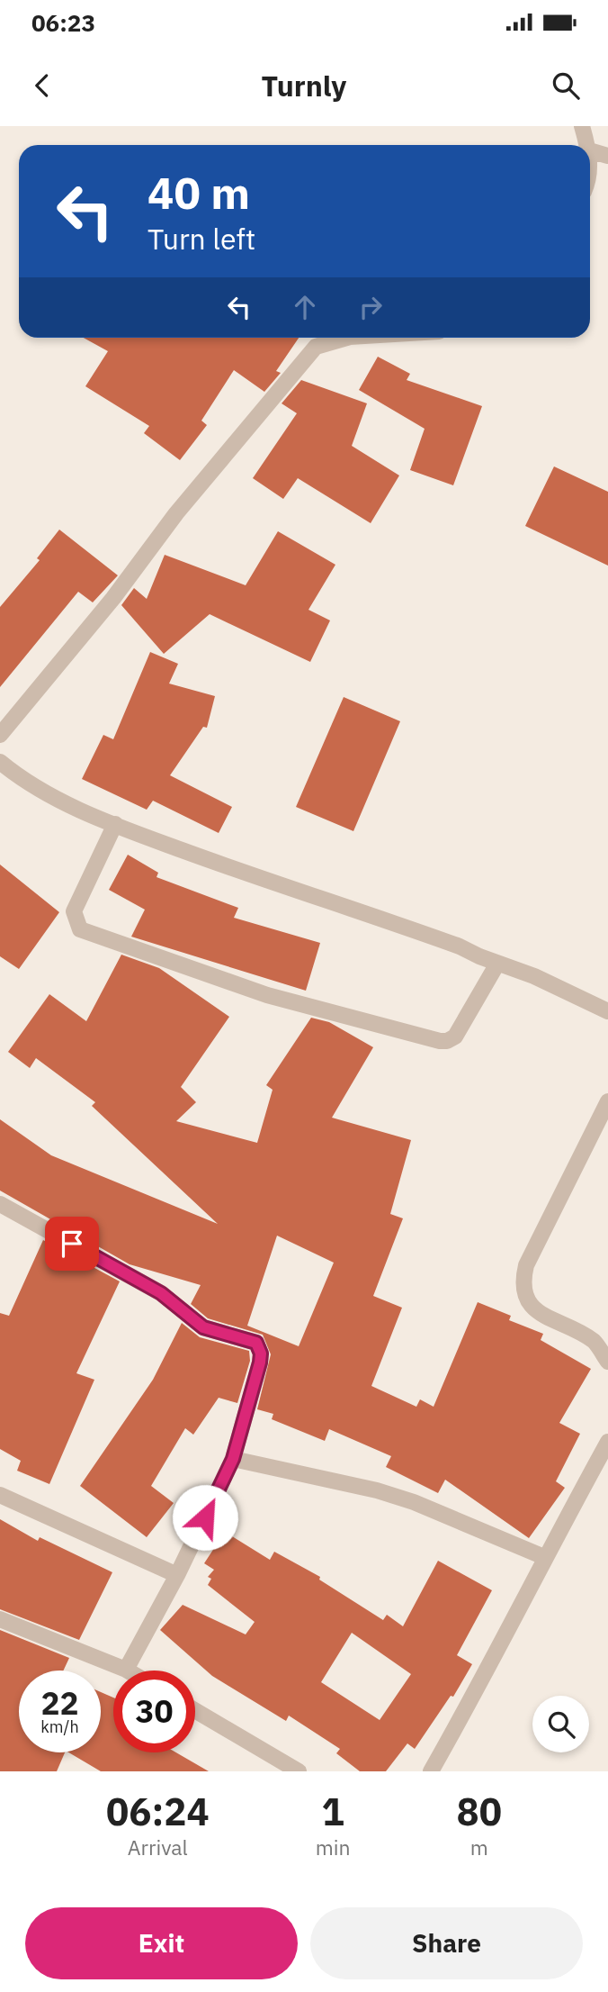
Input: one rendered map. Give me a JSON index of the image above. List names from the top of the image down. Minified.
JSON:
{"page":{"status":"06:23","header":"Turnly","turn":["40 m","Turn left"],"speed":"22 km/h","limit":"30","eta":["06:24","Arrival","1","min","80","m"],"buttons":["Exit","Share"]}}
